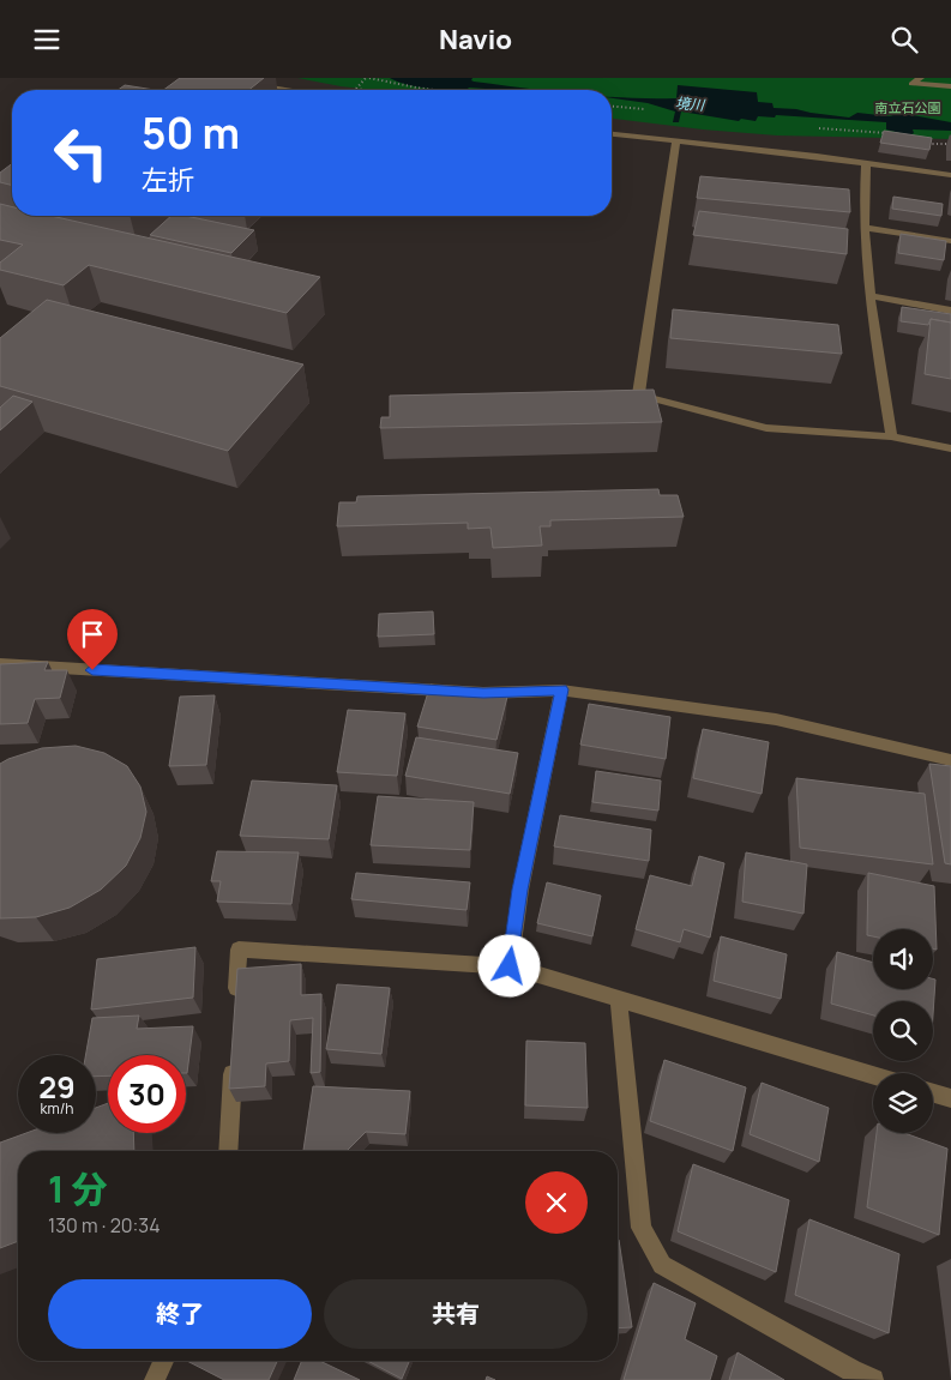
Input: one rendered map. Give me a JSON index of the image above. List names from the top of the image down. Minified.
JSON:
{"water":["境川"],"parks":["南立石公園"],"page":{"header":"Navio","turn":["50 m","左折"],"speed":"29 km/h","limit":"30","heading":["1 分","130 m · 20:34"],"buttons":["終了","共有"]}}
